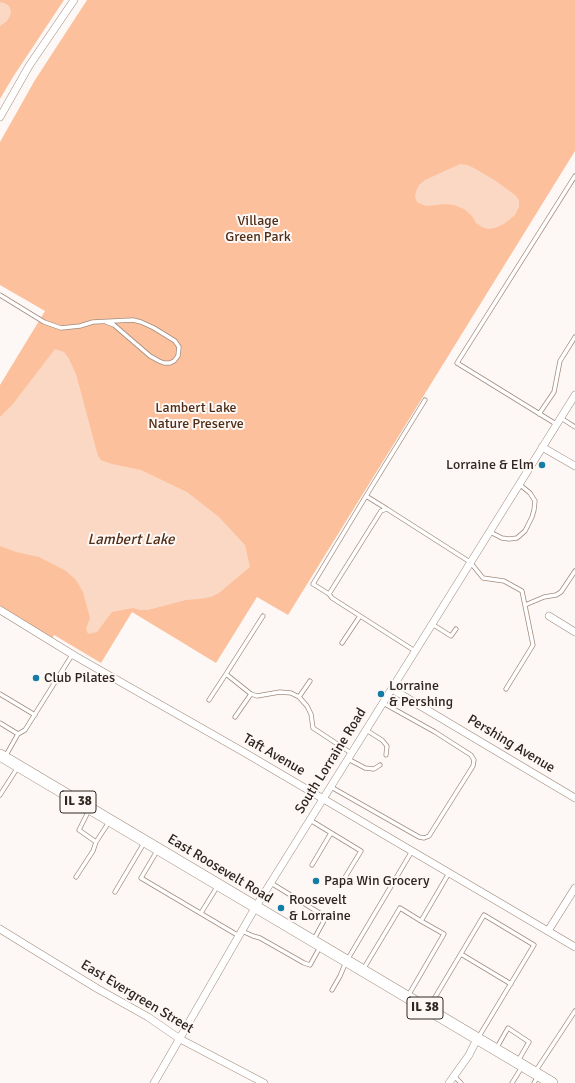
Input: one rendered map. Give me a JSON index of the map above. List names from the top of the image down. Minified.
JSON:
{"streets":{"main road":["IL 38","East Roosevelt Road"],"street":["Pershing Avenue","Taft Avenue","South Lorraine Road","East Evergreen Street"]},"crossings":[["Pershing Avenue","South Lorraine Road"],["Taft Avenue","South Lorraine Road"],["South Lorraine Road","East Roosevelt Road"],["South Lorraine Road","East Evergreen Street"],["IL 38","East Roosevelt Road"]],"water":["Lambert Lake"],"parks":["Village Green Park","Lambert Lake Nature Preserve"],"places":["Lorraine & Elm","Club Pilates","Lorraine & Pershing","Papa Win Grocery","Roosevelt & Lorraine"]}
